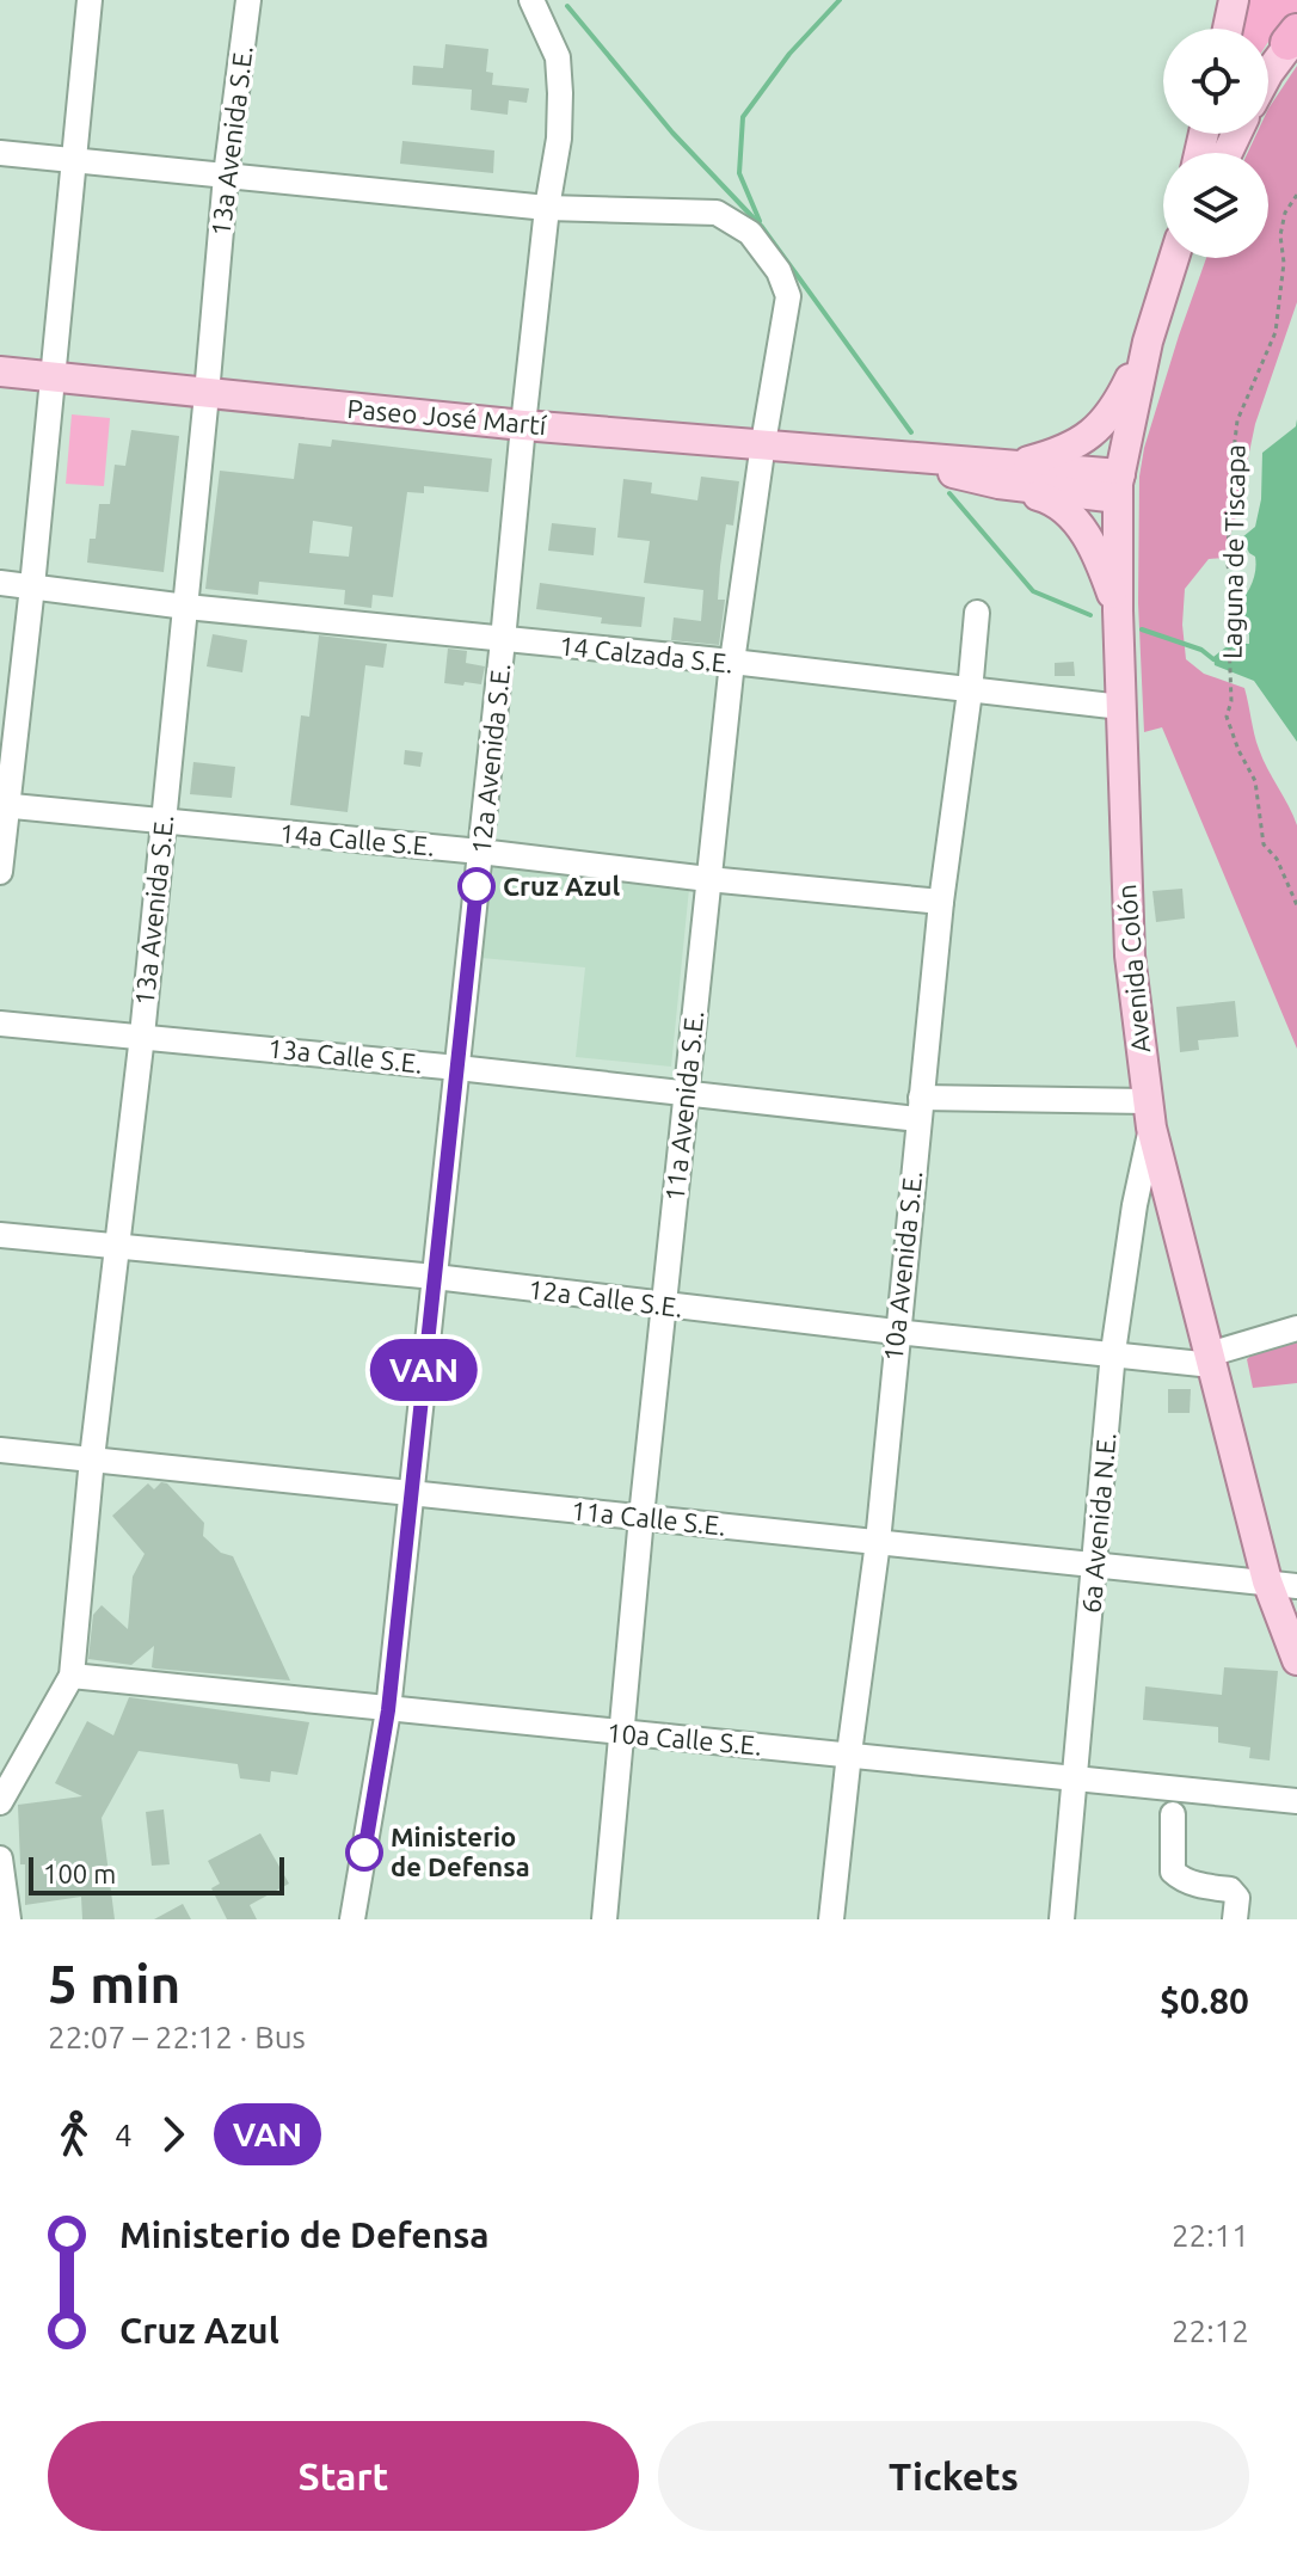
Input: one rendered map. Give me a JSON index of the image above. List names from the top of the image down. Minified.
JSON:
{"streets":{"main road":["Paseo José Martí","Avenida Colón"],"street":["13a Avenida S.E.","14 Calzada S.E.","12a Avenida S.E.","14a Calle S.E.","13a Calle S.E.","11a Avenida S.E.","10a Avenida S.E.","12a Calle S.E.","11a Calle S.E.","6a Avenida N.E.","10a Calle S.E."],"path":["Laguna de Tiscapa"]},"crossings":[["13a Avenida S.E.","Paseo José Martí"],["13a Avenida S.E.","14 Calzada S.E."],["13a Avenida S.E.","14a Calle S.E."],["13a Avenida S.E.","13a Calle S.E."],["13a Avenida S.E.","12a Calle S.E."],["13a Avenida S.E.","11a Calle S.E."],["13a Avenida S.E.","10a Calle S.E."],["Paseo José Martí","12a Avenida S.E."],["Paseo José Martí","Avenida Colón"],["Paseo José Martí","11a Avenida S.E."],["14 Calzada S.E.","12a Avenida S.E."],["14 Calzada S.E.","Avenida Colón"],["14 Calzada S.E.","11a Avenida S.E."],["14 Calzada S.E.","10a Avenida S.E."],["12a Avenida S.E.","14a Calle S.E."],["12a Avenida S.E.","13a Calle S.E."],["12a Avenida S.E.","11a Avenida S.E."],["12a Avenida S.E.","12a Calle S.E."],["12a Avenida S.E.","11a Calle S.E."],["12a Avenida S.E.","10a Calle S.E."],["14a Calle S.E.","11a Avenida S.E."],["14a Calle S.E.","10a Avenida S.E."],["Avenida Colón","13a Calle S.E."],["Avenida Colón","12a Calle S.E."],["Avenida Colón","11a Calle S.E."],["Avenida Colón","6a Avenida N.E."],["13a Calle S.E.","11a Avenida S.E."],["13a Calle S.E.","10a Avenida S.E."],["13a Calle S.E.","6a Avenida N.E."],["11a Avenida S.E.","12a Calle S.E."],["11a Avenida S.E.","11a Calle S.E."],["11a Avenida S.E.","10a Calle S.E."],["10a Avenida S.E.","12a Calle S.E."],["10a Avenida S.E.","11a Calle S.E."],["10a Avenida S.E.","10a Calle S.E."],["12a Calle S.E.","6a Avenida N.E."],["11a Calle S.E.","6a Avenida N.E."],["6a Avenida N.E.","10a Calle S.E."]],"places":["Cruz Azul","Ministerio de Defensa"],"lines":["bus line VAN"],"scale_bar":"100 m","page":{"on_map":"VAN","scale":"100 m","heading":["5 min","22:07 – 22:12 · Bus","$0.80"],"legs":["4","VAN"],"list":[{"name":"Ministerio de Defensa","value":"22:11"},{"name":"Cruz Azul","value":"22:12"}],"buttons":["Start","Tickets"]}}
